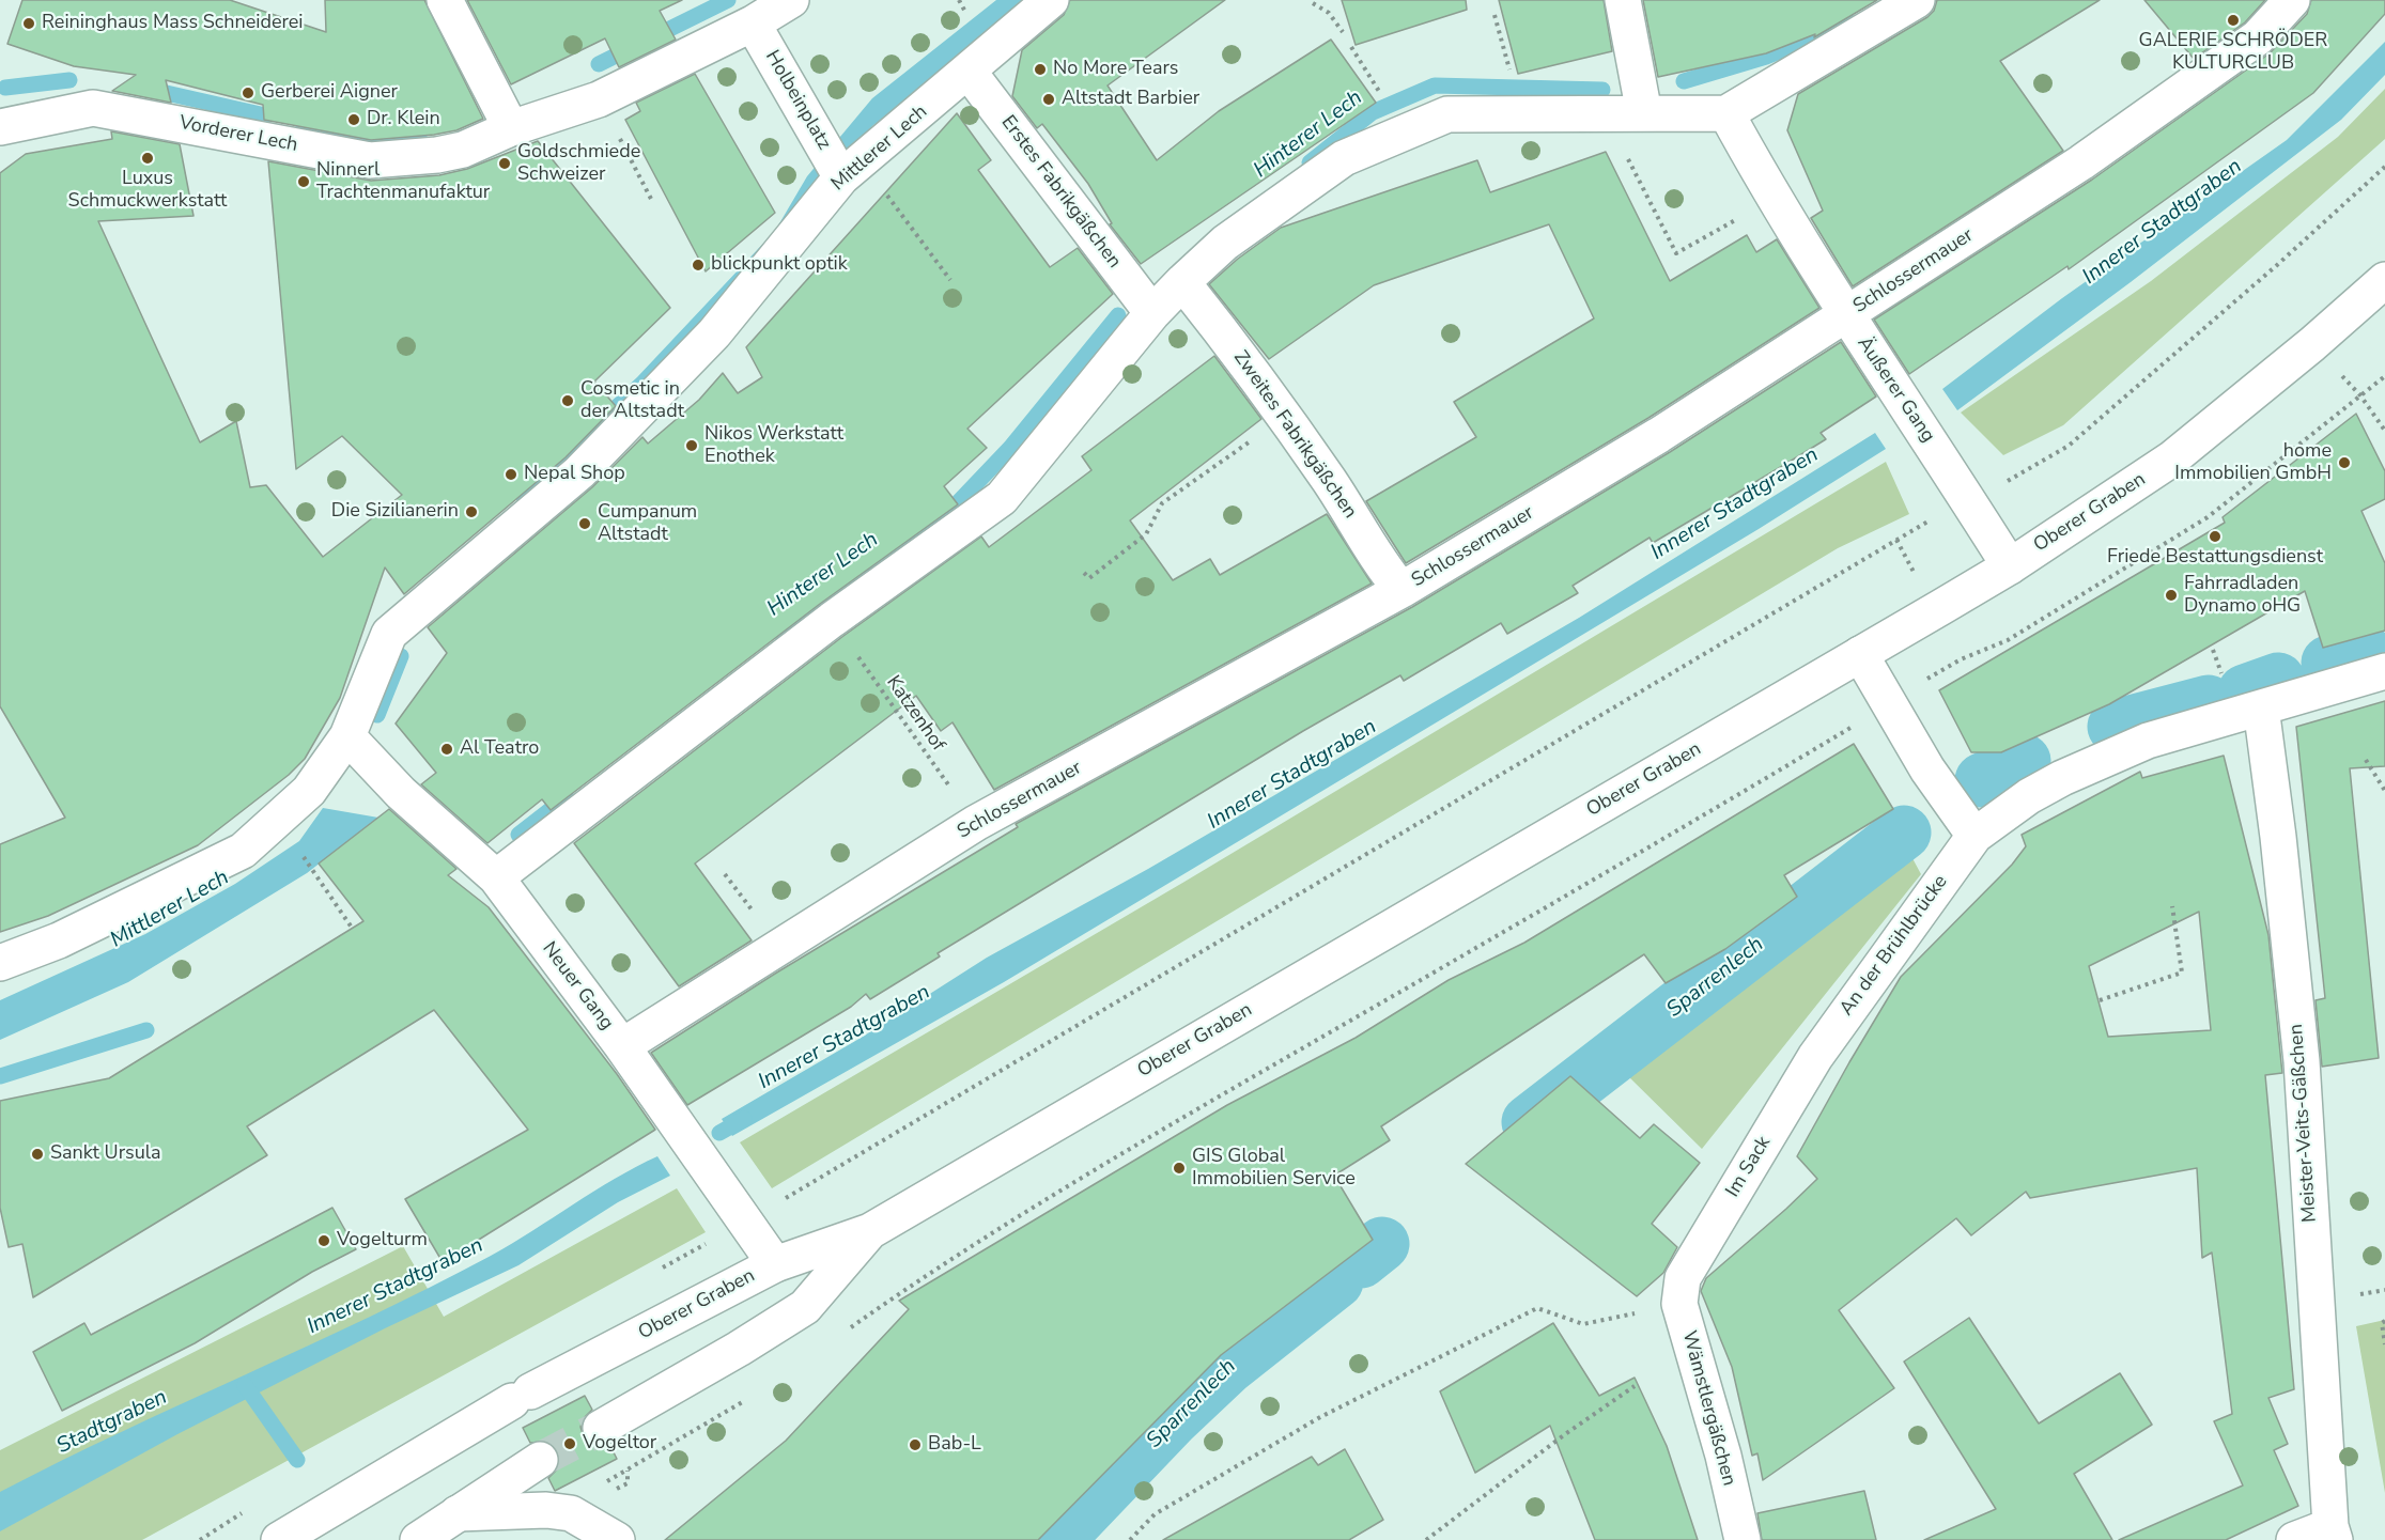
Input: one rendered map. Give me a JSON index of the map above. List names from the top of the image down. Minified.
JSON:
{"streets":{"street":["Holbeinplatz","Vorderer Lech","Mittlerer Lech","Erstes Fabrikgäßchen","Schlossermauer","Äußerer Gang","Zweites Fabrikgäßchen","Oberer Graben","An der Brühlbrücke","Neuer Gang","Meister-Veits-Gäßchen","Im Sack","Wämstlergäßchen"],"path":["Katzenhof"]},"crossings":[["Holbeinplatz","Vorderer Lech"],["Holbeinplatz","Mittlerer Lech"],["Mittlerer Lech","Erstes Fabrikgäßchen"],["Mittlerer Lech","Neuer Gang"],["Schlossermauer","Äußerer Gang"],["Schlossermauer","Zweites Fabrikgäßchen"],["Schlossermauer","Katzenhof"],["Schlossermauer","Neuer Gang"],["Äußerer Gang","Oberer Graben"],["Oberer Graben","Neuer Gang"],["An der Brühlbrücke","Meister-Veits-Gäßchen"],["An der Brühlbrücke","Im Sack"],["Im Sack","Wämstlergäßchen"]],"water":["Hinterer Lech","Innerer Stadtgraben","Mittlerer Lech","Sparrenlech","Stadtgraben"],"places":["GALERIE SCHRÖDER KULTURCLUB","Reininghaus Mass Schneiderei","No More Tears","Gerberei Aigner","Altstadt Barbier","Dr. Klein","Luxus Schmuckwerkstatt","Goldschmiede Schweizer","Ninnerl Trachtenmanufaktur","blickpunkt optik","Cosmetic in der Altstadt","Nikos Werkstatt Enothek","home Immobilien GmbH","Nepal Shop","Die Sizilianerin","Cumpanum Altstadt","Friede Bestattungsdienst","Fahrradladen Dynamo oHG","Al Teatro","Sankt Ursula","GIS Global Immobilien Service","Vogelturm","Vogeltor","Bab-L"]}
